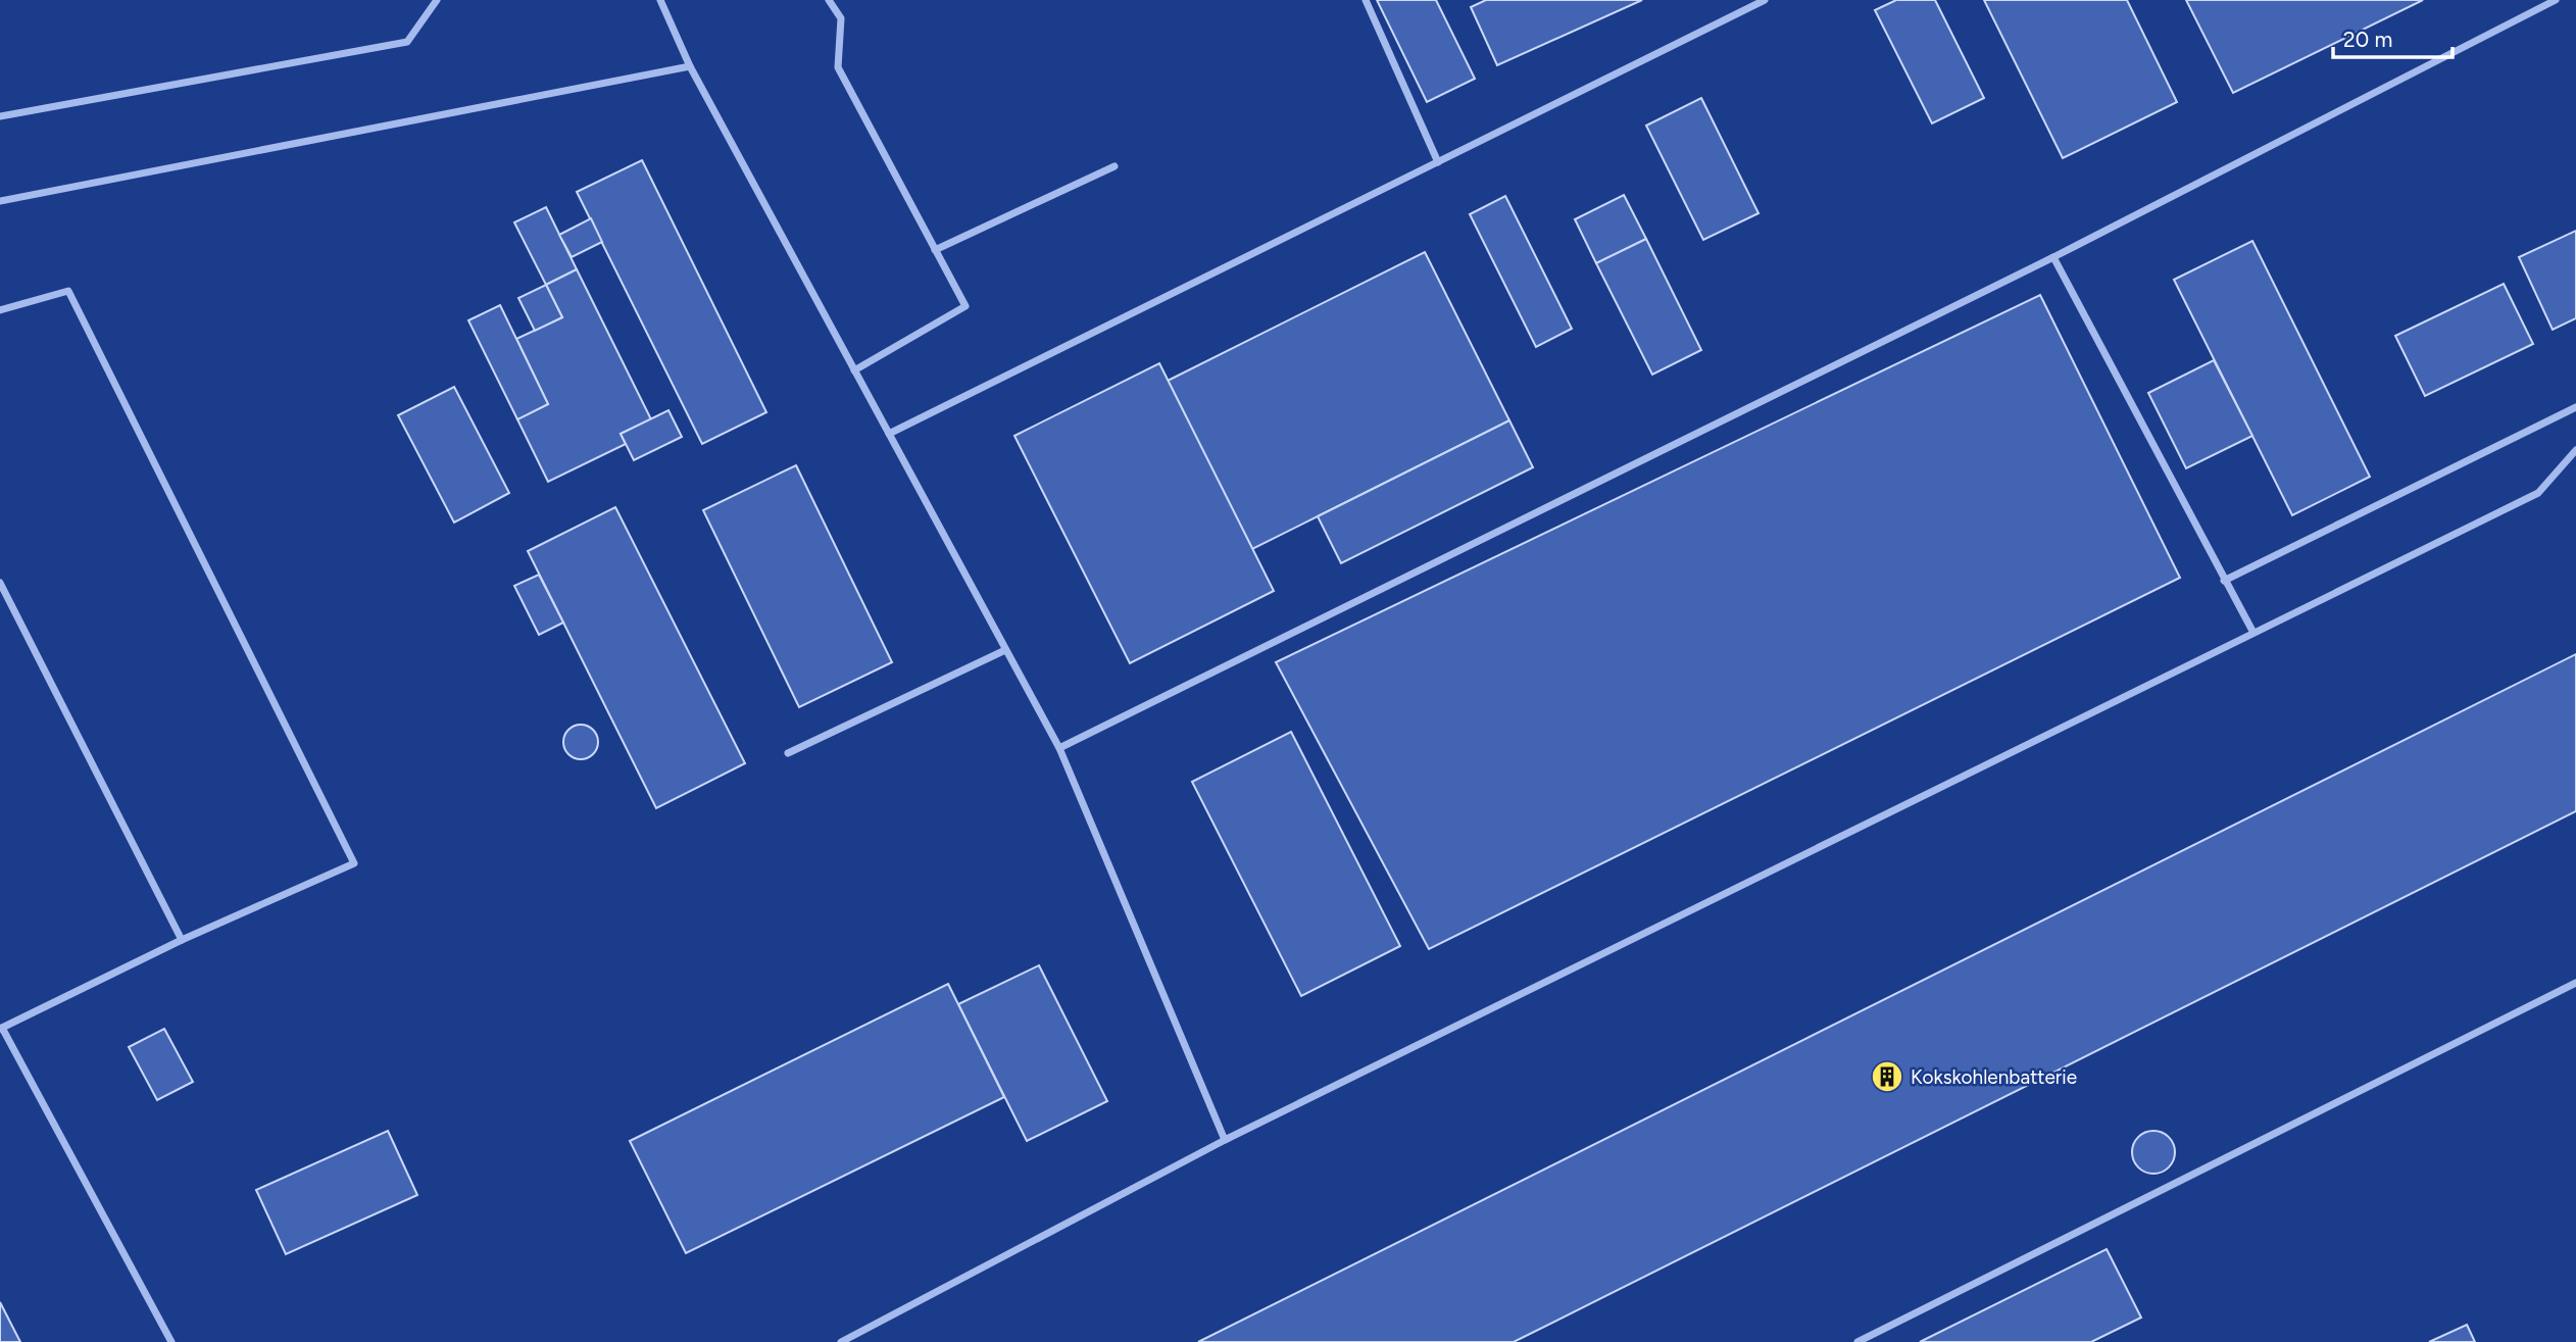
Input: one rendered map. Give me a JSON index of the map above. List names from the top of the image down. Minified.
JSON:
{"places":{"building":["Kokskohlenbatterie"]},"scale_bar":"20 m"}
